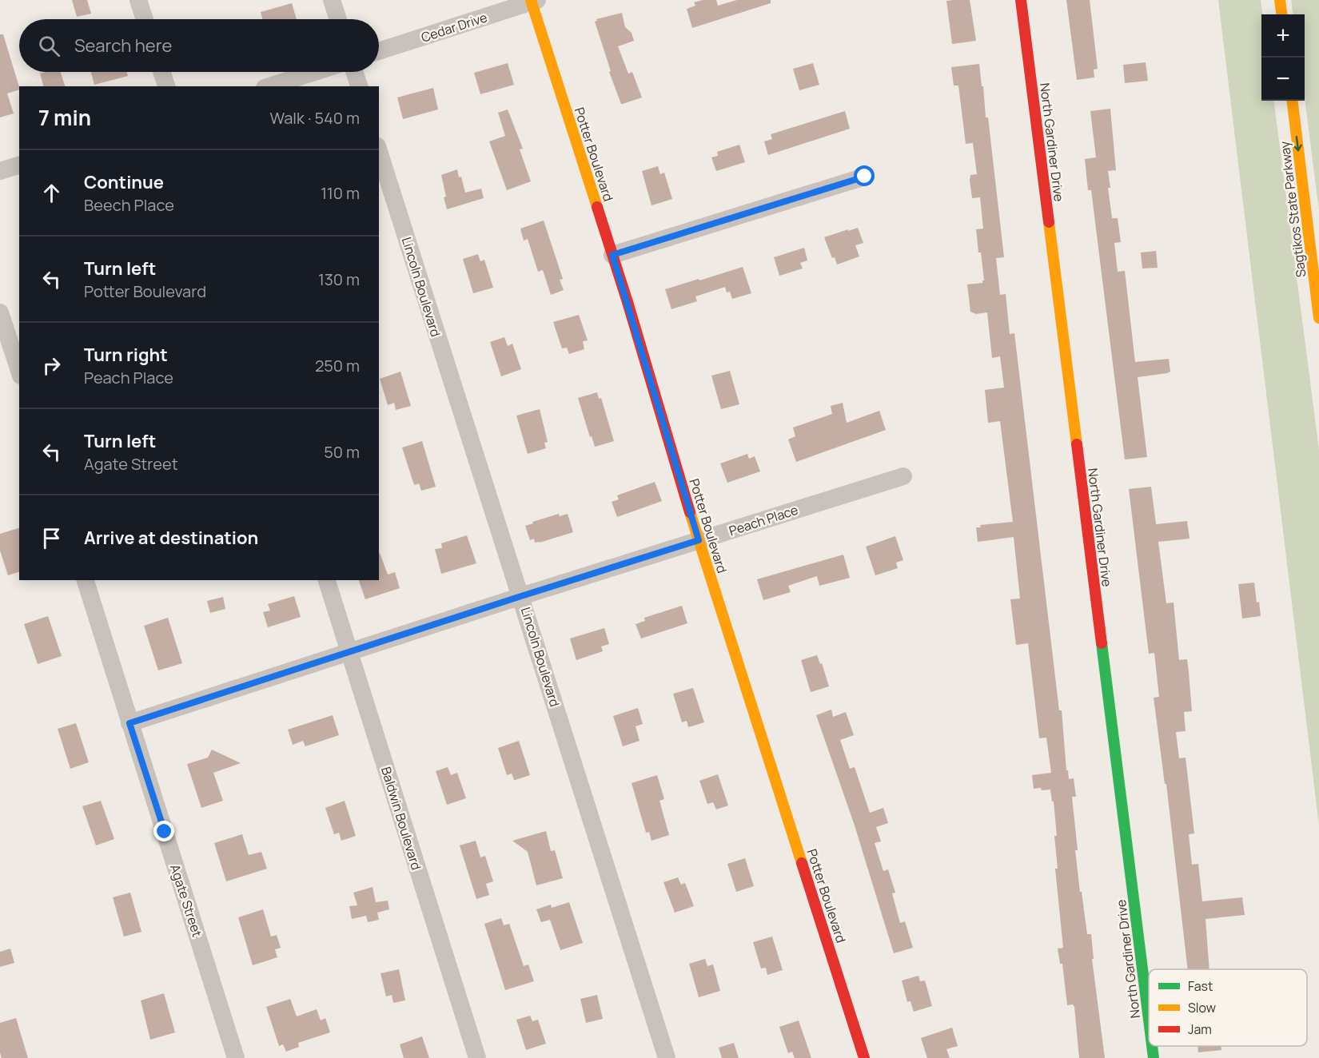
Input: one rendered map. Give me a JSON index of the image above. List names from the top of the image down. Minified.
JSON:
{"streets":{"main road":["North Gardiner Drive","Potter Boulevard","Sagtikos State Parkway"],"street":["Cedar Drive","Lincoln Boulevard","Peach Place","Baldwin Boulevard","Agate Street"]},"crossings":[["Cedar Drive","Potter Boulevard"],["Potter Boulevard","Peach Place"],["Lincoln Boulevard","Peach Place"],["Peach Place","Baldwin Boulevard"],["Peach Place","Agate Street"]],"one_way":["Sagtikos State Parkway"],"legend":["Fast","Slow","Jam"],"page":{"map_buttons":["+","−"],"search":"Search here","heading":["7 min","Walk · 540 m"],"list":[["Continue","Beech Place","110 m"],["Turn left","Potter Boulevard","130 m"],["Turn right","Peach Place","250 m"],["Turn left","Agate Street","50 m"],"Arrive at destination"]}}
